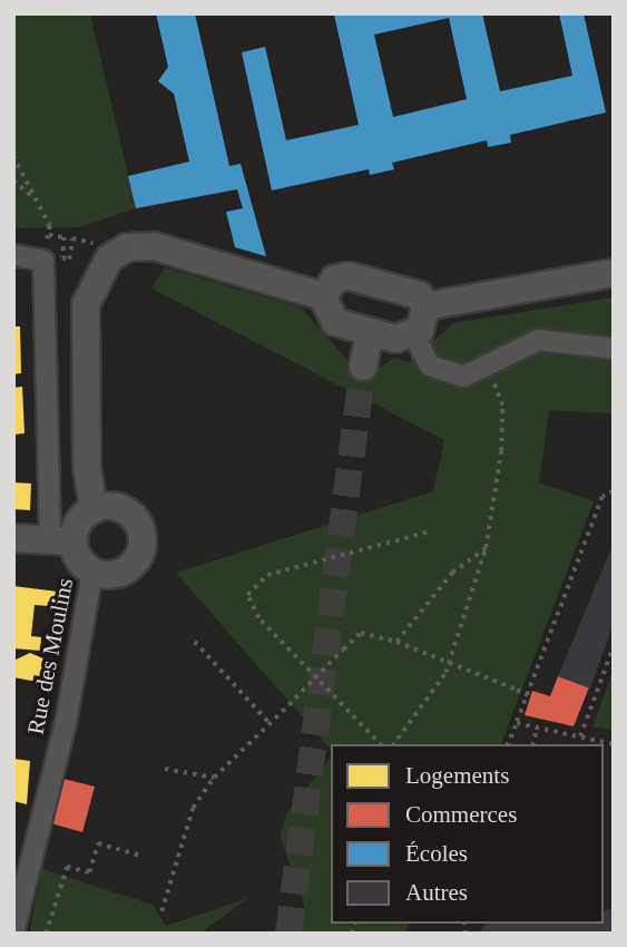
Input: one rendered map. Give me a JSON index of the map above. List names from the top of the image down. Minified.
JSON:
{"streets":{"street":["Rue des Moulins"]},"legend":["Logements","Commerces","Écoles","Autres"]}
